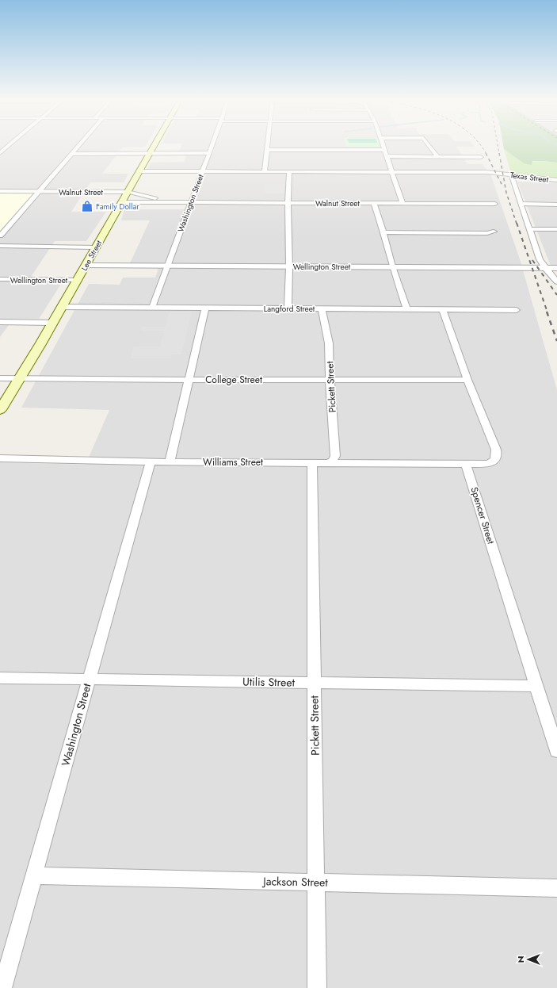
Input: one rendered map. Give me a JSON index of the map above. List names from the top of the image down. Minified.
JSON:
{"streets":{"main road":["Lee Street"],"street":["Texas Street","Walnut Street","Washington Street","Wellington Street","Langford Street","College Street","Pickett Street","Williams Street","Spencer Street","Utilis Street","Jackson Street"]},"crossings":[["Texas Street","Washington Street"],["Texas Street","Lee Street"],["Walnut Street","Washington Street"],["Walnut Street","Lee Street"],["Washington Street","Wellington Street"],["Washington Street","Langford Street"],["Washington Street","Williams Street"],["Washington Street","Utilis Street"],["Washington Street","Jackson Street"],["Lee Street","Wellington Street"],["Lee Street","Langford Street"],["Lee Street","College Street"],["Langford Street","Pickett Street"],["College Street","Pickett Street"],["Pickett Street","Williams Street"],["Pickett Street","Utilis Street"],["Pickett Street","Jackson Street"],["Williams Street","Spencer Street"],["Spencer Street","Utilis Street"]],"places":{"shop":["Family Dollar"]},"north":"left"}
